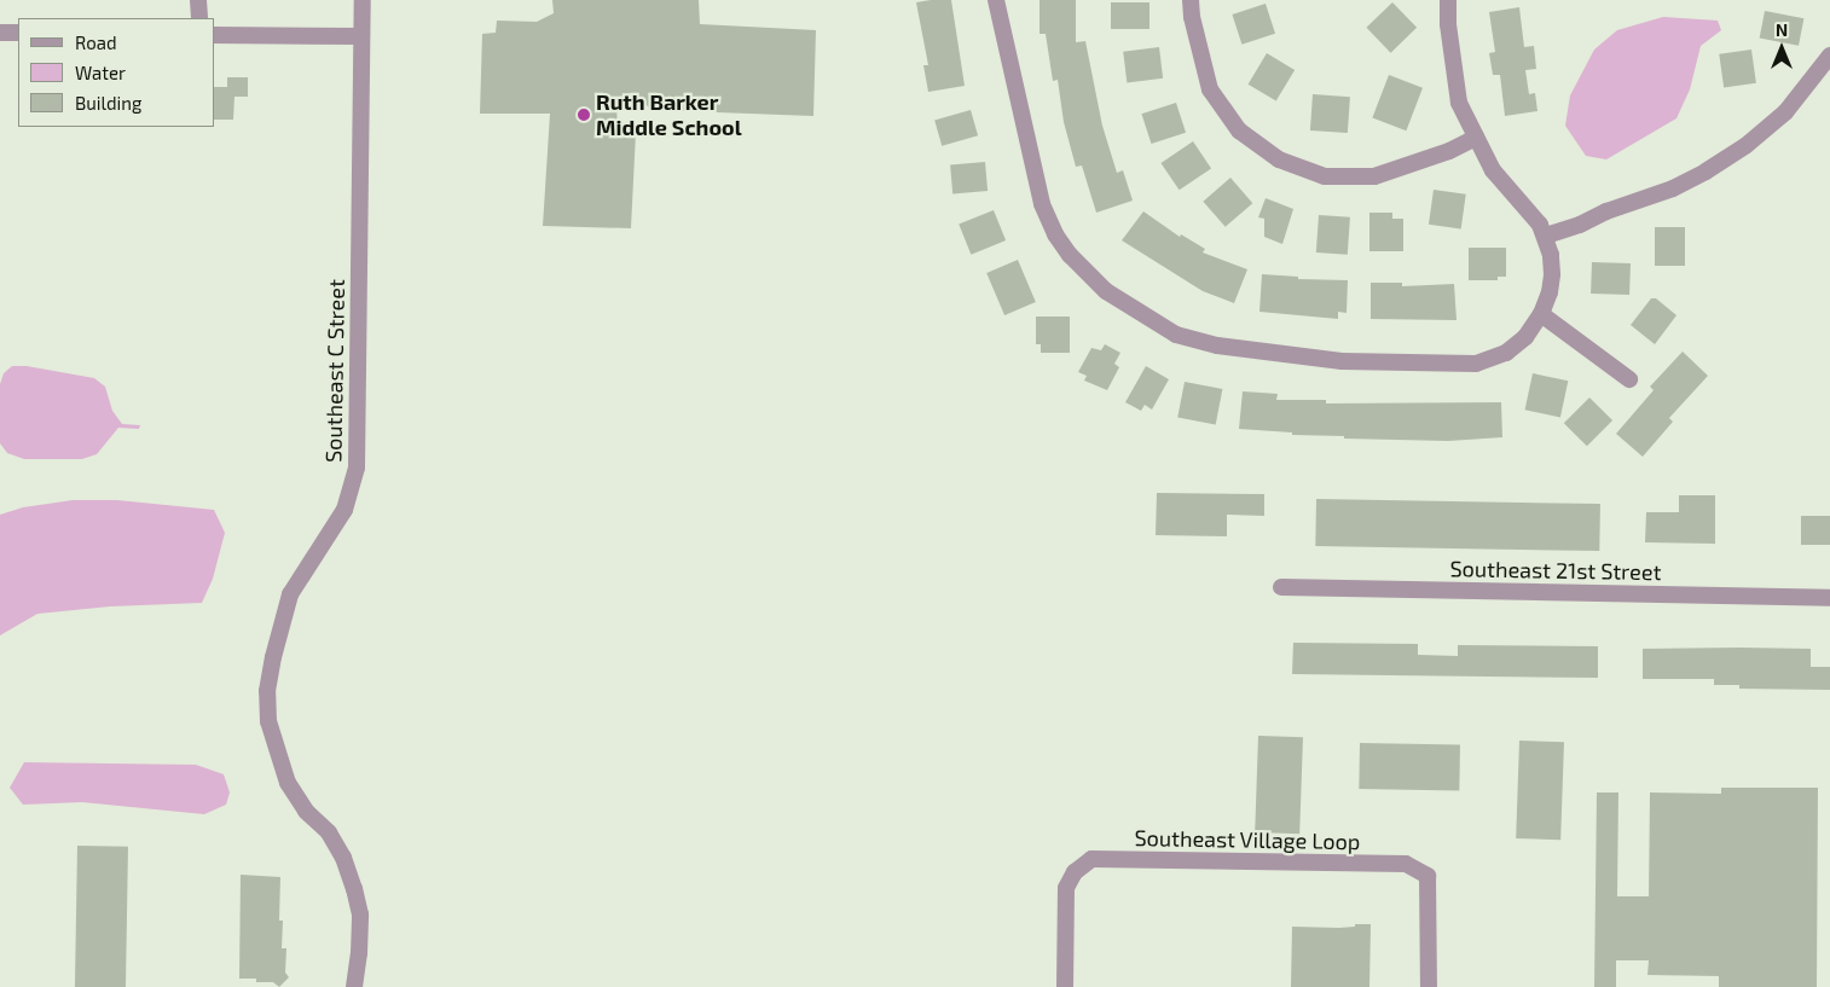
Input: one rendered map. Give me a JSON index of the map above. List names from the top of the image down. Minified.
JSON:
{"streets":{"street":["Southeast C Street","Southeast 21st Street","Southeast Village Loop"]},"places":["Ruth Barker Middle School"],"legend":["Road","Water","Building"],"north":"top"}
